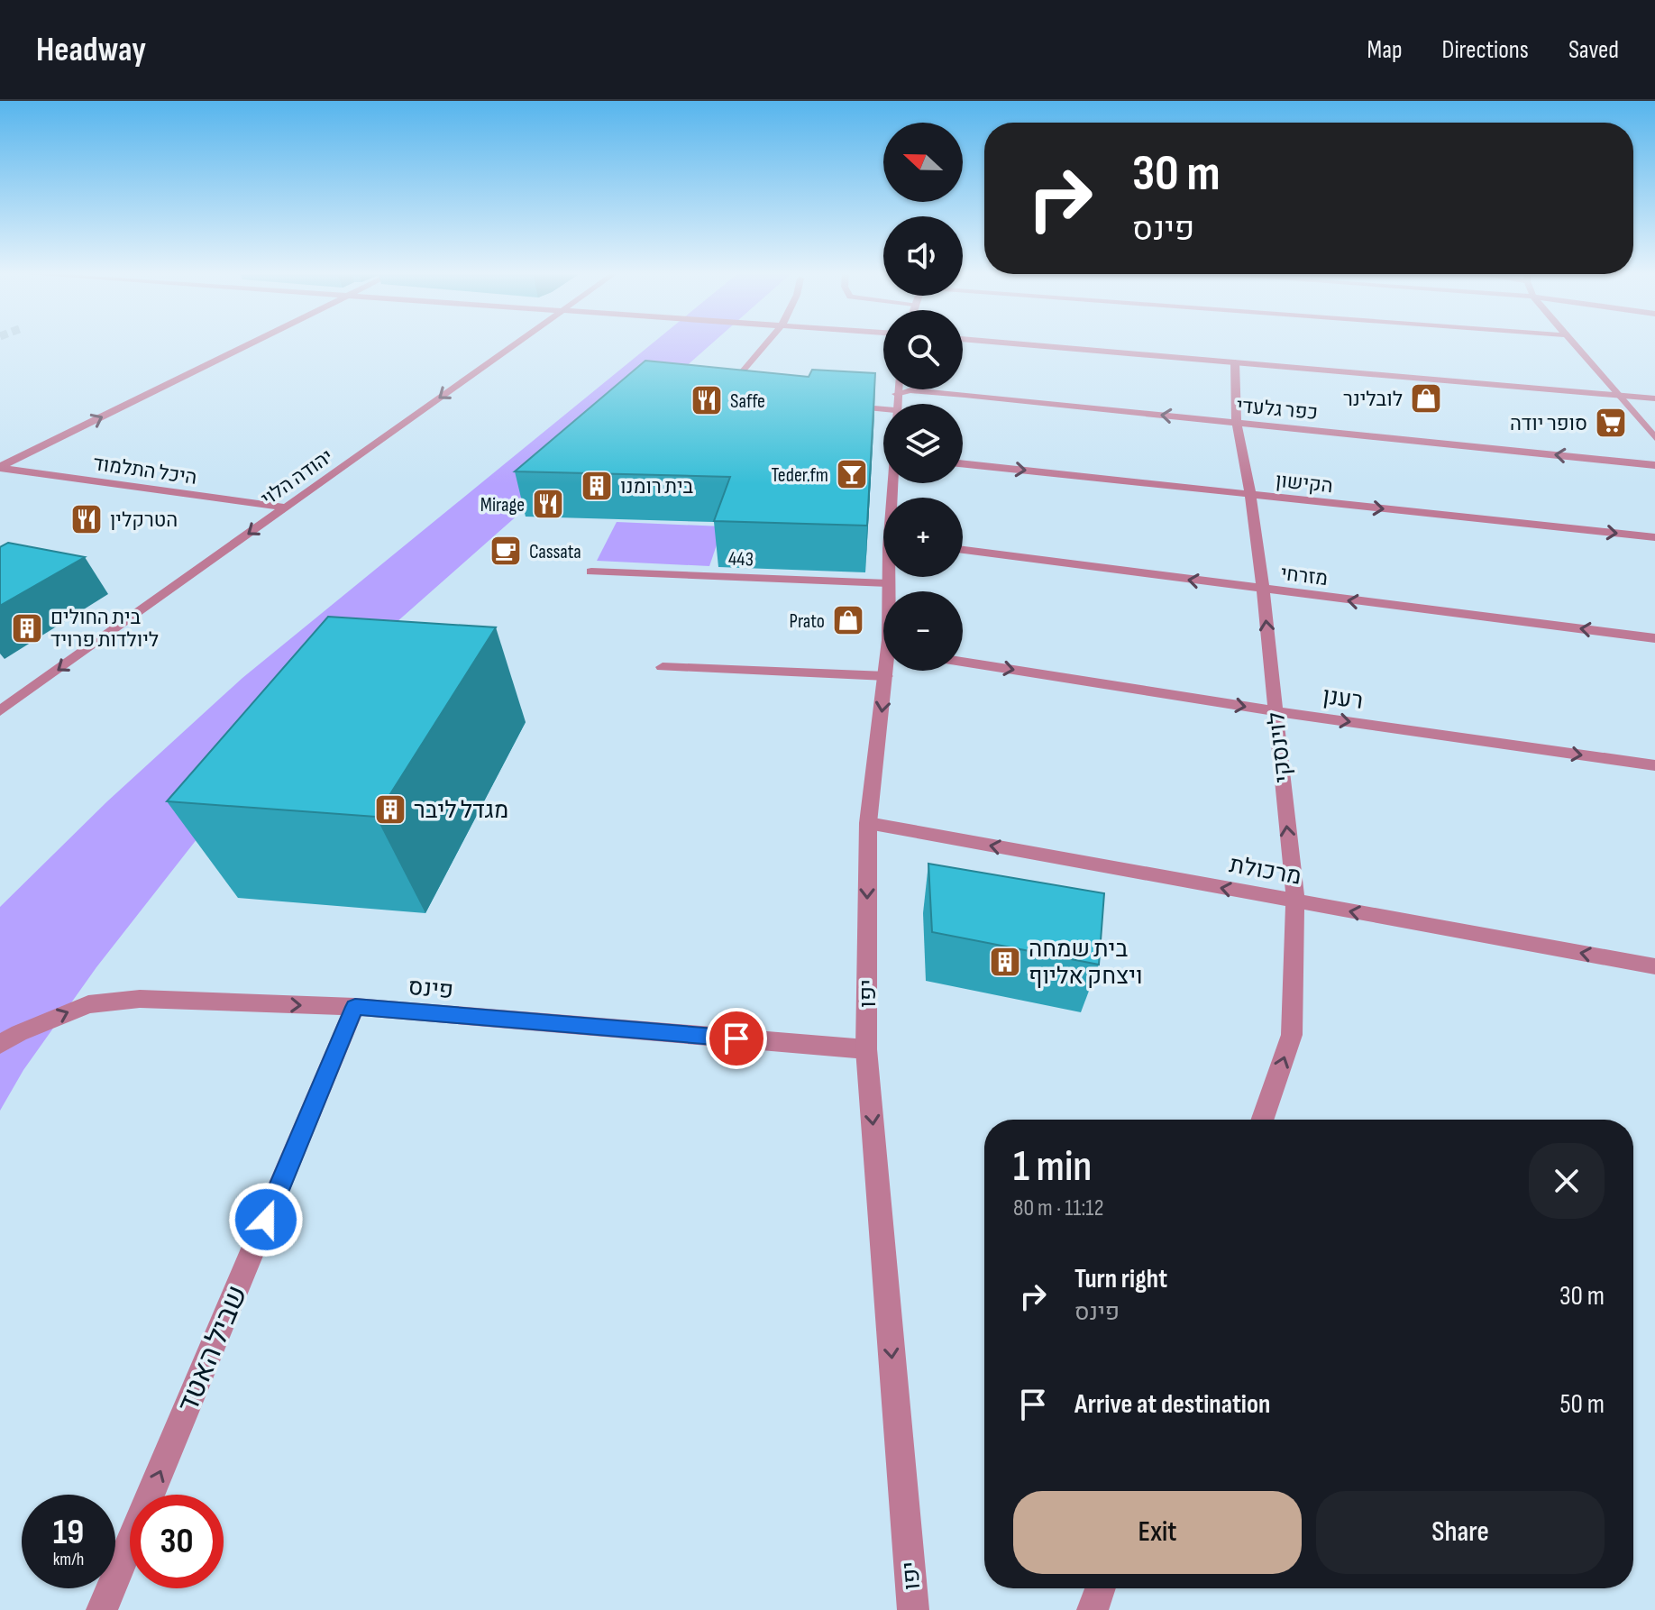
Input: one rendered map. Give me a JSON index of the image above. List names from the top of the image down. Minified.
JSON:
{"streets":{"street":["כפר גלעדי","היכל התלמוד","יהודה הלוי","הקישון","443","מזרחי","רענן","לוינסקי","מרכולת","פינס","יפו","שביל האטד"]},"crossings":[["כפר גלעדי","לוינסקי"],["כפר גלעדי","יפו"],["היכל התלמוד","יהודה הלוי"],["הקישון","לוינסקי"],["443","יפו"],["מזרחי","לוינסקי"],["רענן","לוינסקי"],["לוינסקי","מרכולת"],["מרכולת","יפו"],["פינס","יפו"],["פינס","שביל האטד"]],"one_way":["יהודה הלוי","מזרחי","רענן","לוינסקי","מרכולת","פינס","יפו","שביל האטד"],"places":{"shop":["לובלינר","Prato"],"restaurant":["Saffe","Mirage","הטרקלין"],"supermarket":["סופר יודה"],"bar":["Teder.fm"],"building":["בית רומנו","בית החולים ליולדות פרויד","מגדל ליבר","בית שמחה ויצחק אליוף"],"cafe":["Cassata"]},"north":"left","page":{"header":"Headway","nav":["Map","Directions","Saved"],"map_buttons":["+","−"],"turn":["30 m","פינס"],"heading":["1 min","80 m · 11:12"],"list":[{"name":"Turn right","note":"פינס","value":"30 m"},{"name":"Arrive at destination","value":"50 m"}],"buttons":["Exit","Share"],"speed":"19 km/h","limit":"30"}}
